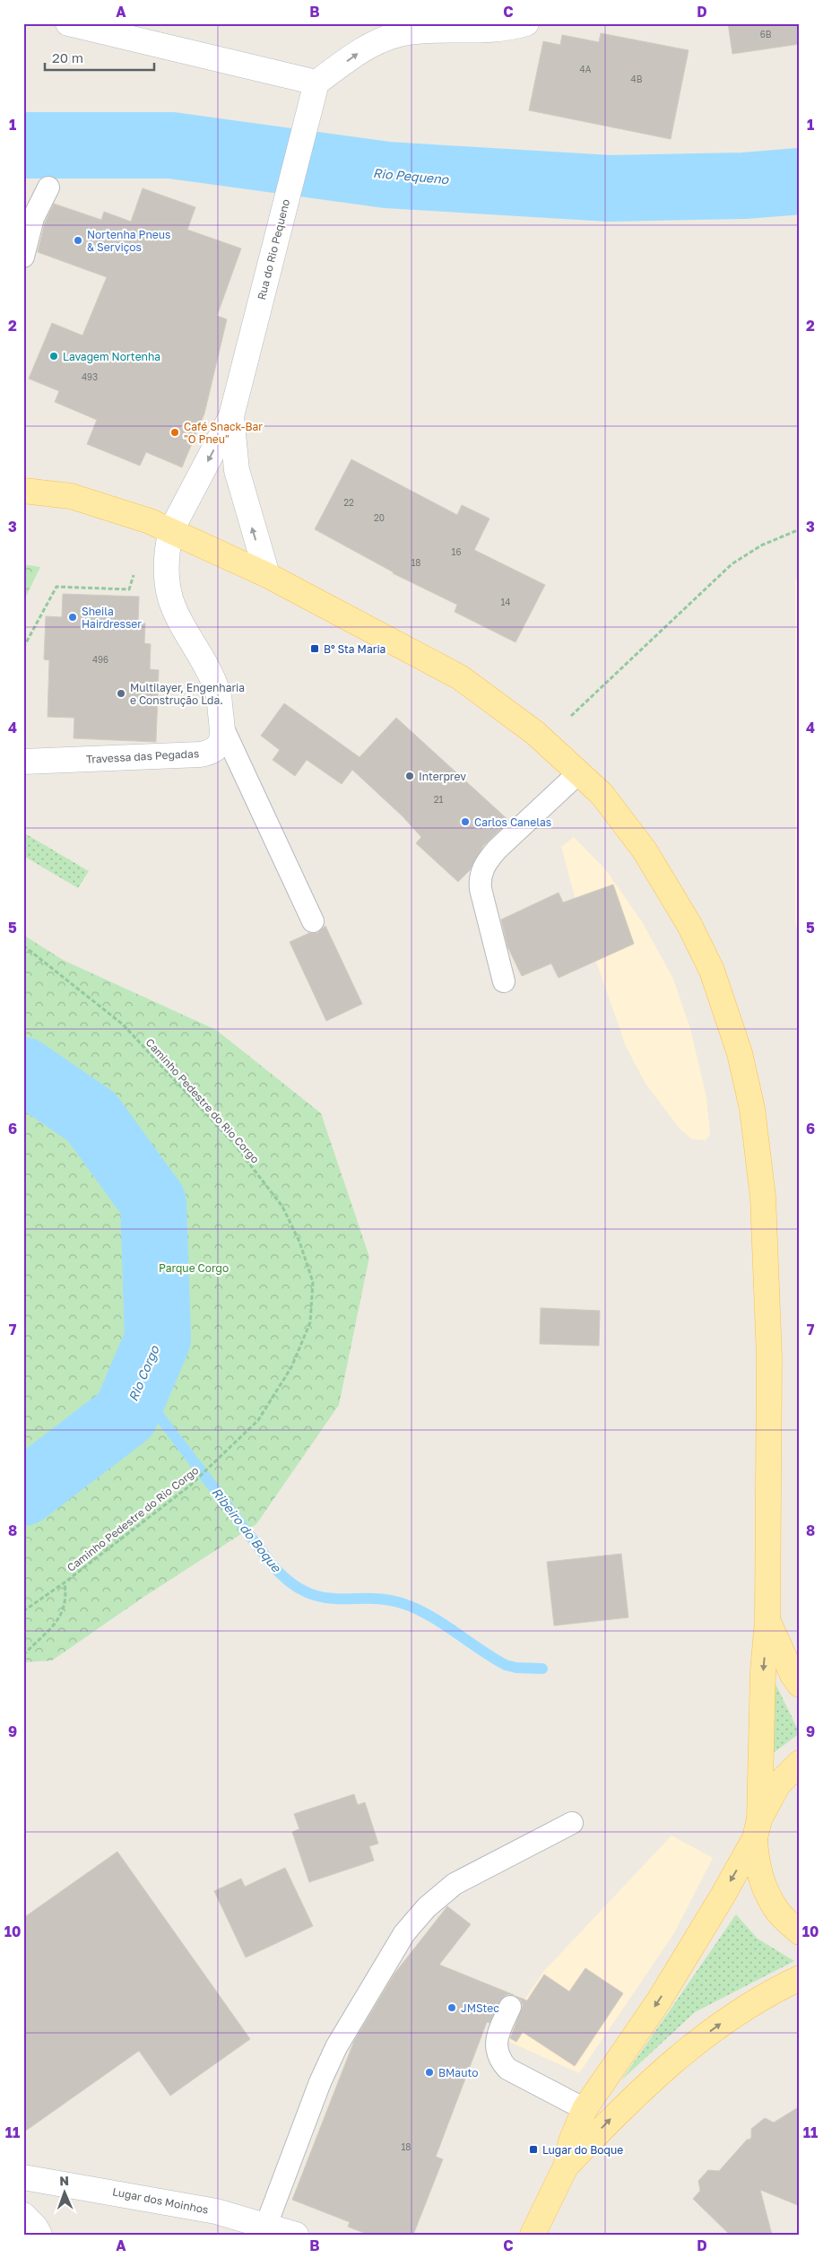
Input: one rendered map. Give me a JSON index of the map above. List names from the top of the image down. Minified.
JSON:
{"streets":{"street":["Rua do Rio Pequeno","Travessa das Pegadas","Lugar dos Moinhos"],"path":["Caminho Pedestre do Rio Corgo"]},"crossings":[["Rua do Rio Pequeno","Travessa das Pegadas"]],"water":["Rio Pequeno","Rio Corgo","Ribeiro do Boque"],"parks":["Parque Corgo"],"places":{"other":["Nortenha Pneus & Serviços","Lavagem Nortenha","Café Snack-Bar \"O Pneu\"","Sheila Hairdresser","Multilayer, Engenharia e Construção Lda.","Interprev","Carlos Canelas","JMStec","BMauto"],"transit":["Bº Stª Maria","Lugar do Boque"]},"house_numbers":["6B","4A","4B","493","22","20","16","18","14","496","21","18"],"scale_bar":"20 m","north":"top","grid":{"columns":["A","B","C","D"],"rows":["1","2","3","4","5","6","7","8","9","10","11"]}}
